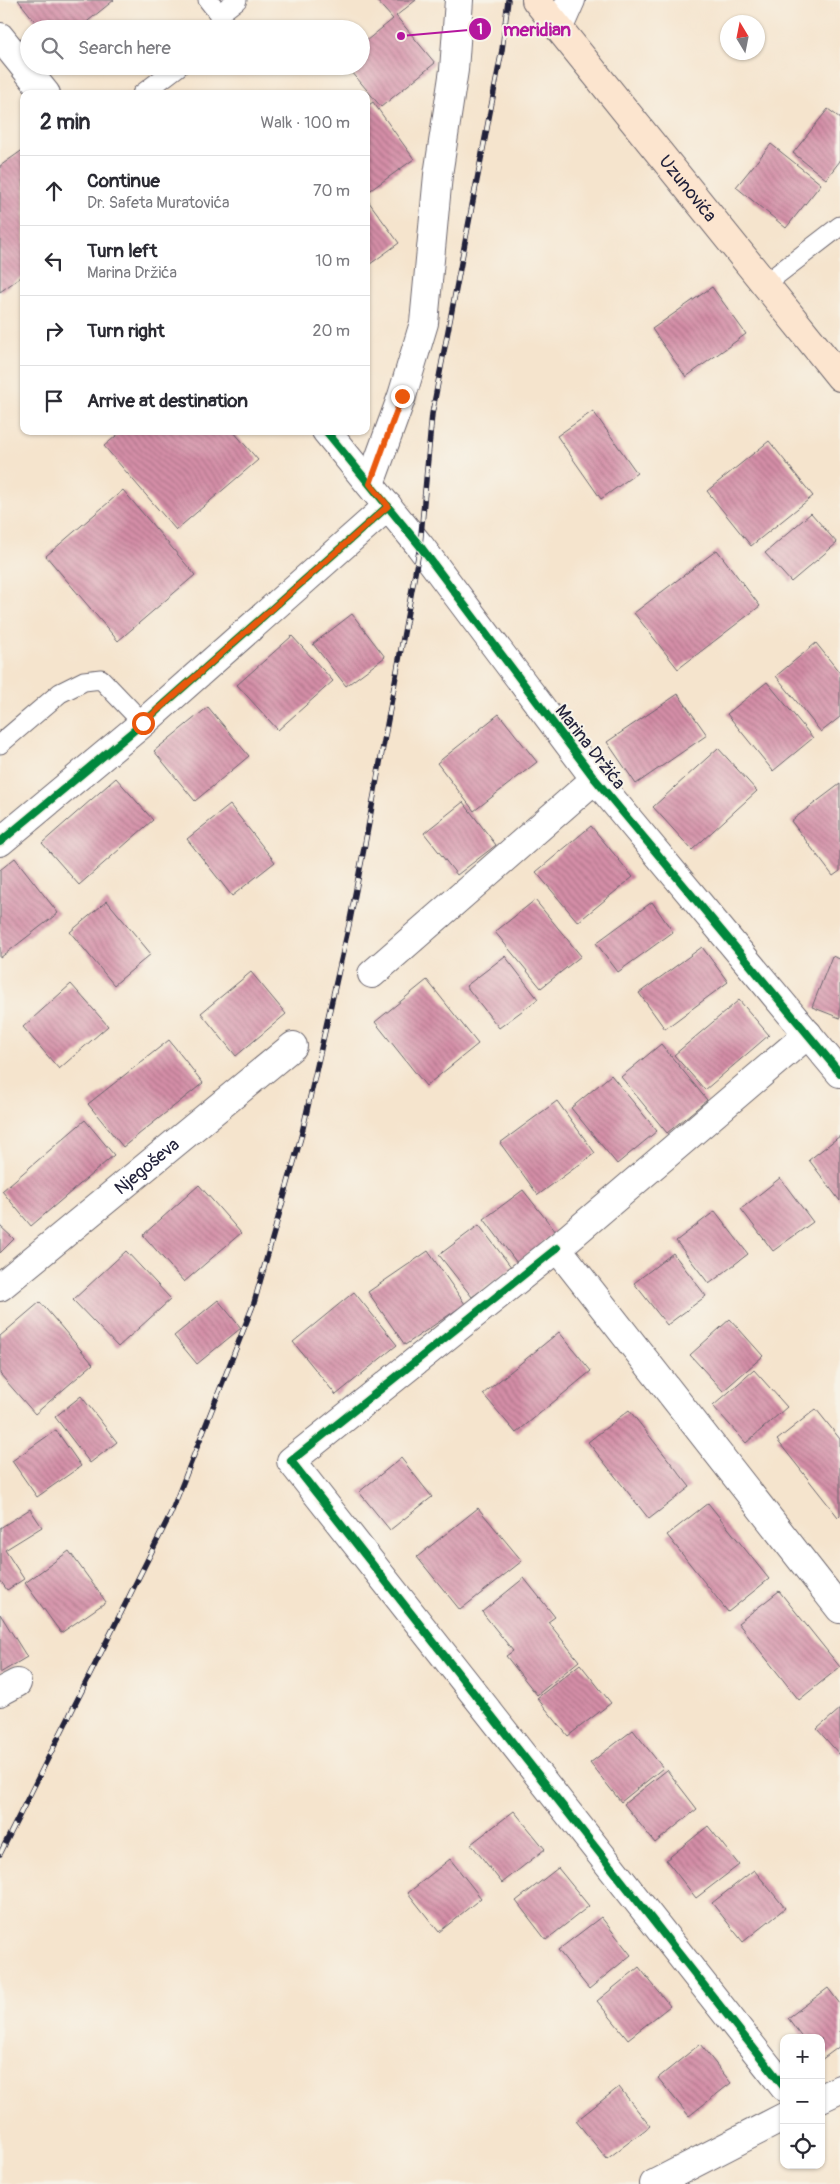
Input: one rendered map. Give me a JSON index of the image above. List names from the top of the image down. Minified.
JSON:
{"streets":{"main road":["Uzunovića"],"street":["Marina Držića","Njegoševa"]},"places":["meridian"],"north":"top","page":{"search":"Search here","heading":["2 min","Walk · 100 m"],"list":[["Continue","Dr. Safeta Muratovića","70 m"],["Turn left","Marina Držića","10 m"],["Turn right","20 m"],"Arrive at destination"],"map_buttons":["+","−"]}}
